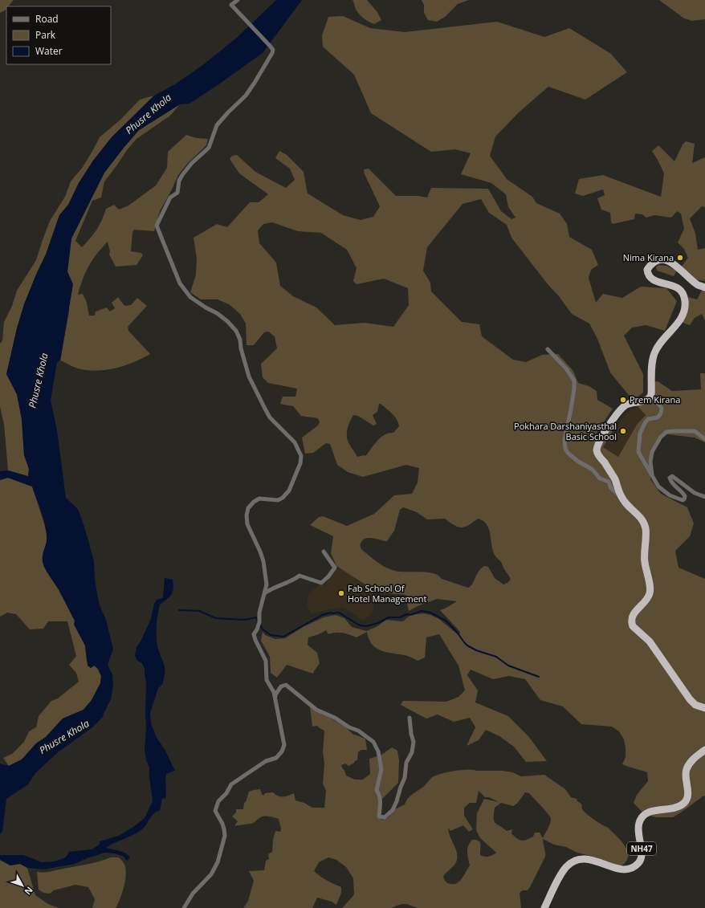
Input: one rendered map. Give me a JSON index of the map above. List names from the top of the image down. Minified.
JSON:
{"streets":{"highway":["NH47"]},"water":["Phusre Khola"],"places":["Nima Kirana","Prem Kirana","Pokhara Darshaniyasthal Basic School","Fab School Of Hotel Management"],"legend":["Road","Park","Water"],"north":"bottom right"}
